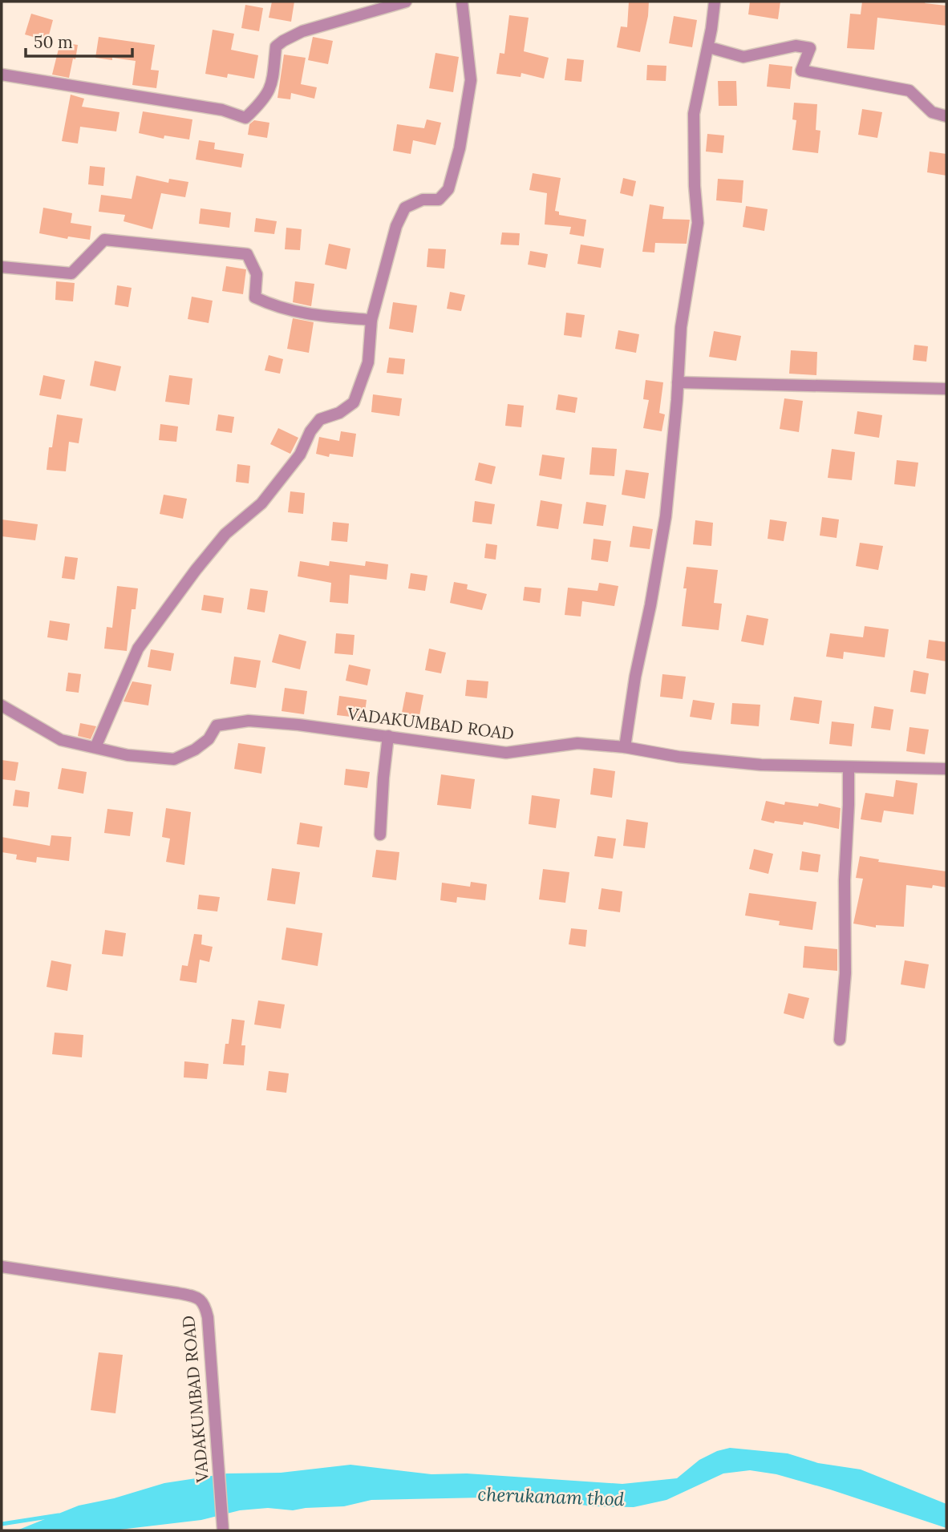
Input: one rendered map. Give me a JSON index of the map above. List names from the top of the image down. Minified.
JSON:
{"streets":{"street":["VADAKUMBAD ROAD"]},"water":["cherukanam thod"],"scale_bar":"50 m"}
